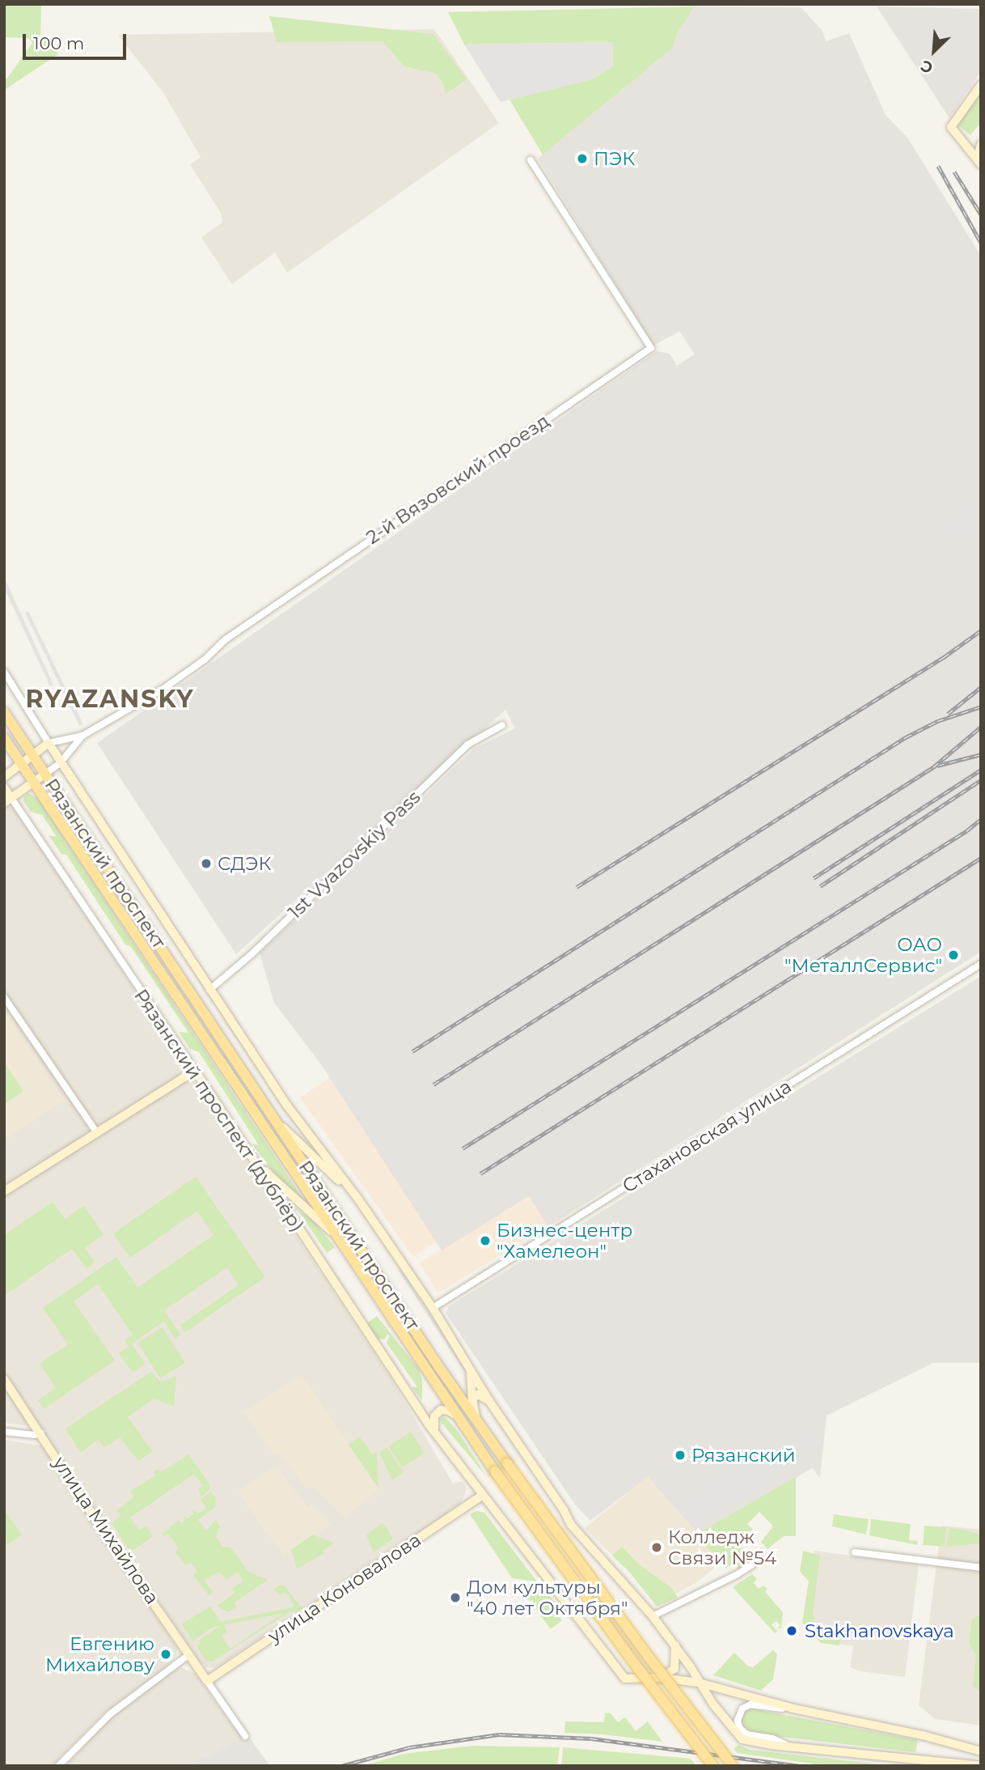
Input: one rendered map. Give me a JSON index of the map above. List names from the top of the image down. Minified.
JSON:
{"streets":{"main road":["Рязанский проспект"],"street":["2-й Вязовский проезд","1st Vyazovskiy Pass","Рязанский проспект (дублёр)","Стахановская улица","улица Михайлова","улица Коновалова"]},"crossings":[["2-й Вязовский проезд","Рязанский проспект"],["Рязанский проспект (дублёр)","улица Коновалова"],["улица Михайлова","улица Коновалова"]],"districts":["RYAZANSKY"],"places":["ПЭК","СДЭК","ОАО \"МеталлСервис\"","Бизнес-центр \"Хамелеон\"","Рязанский","Колледж Связи №54","Дом культуры \"40 лет Октября\"","Stakhanovskaya","Евгению Михайлову"],"scale_bar":"100 m","north":"bottom left"}
